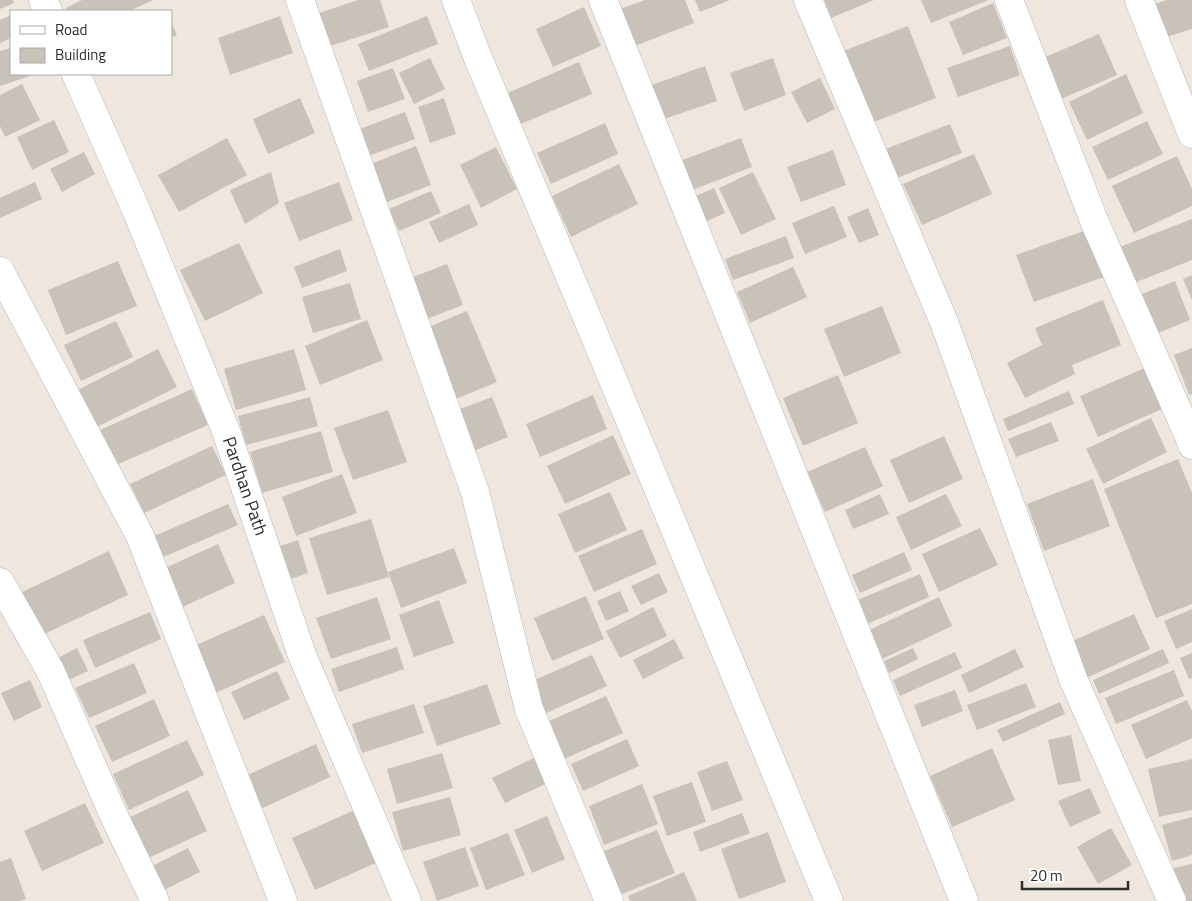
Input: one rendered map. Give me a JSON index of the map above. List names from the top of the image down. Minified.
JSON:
{"streets":{"street":["Pardhan Path"]},"legend":["Road","Building"],"scale_bar":"20 m"}
